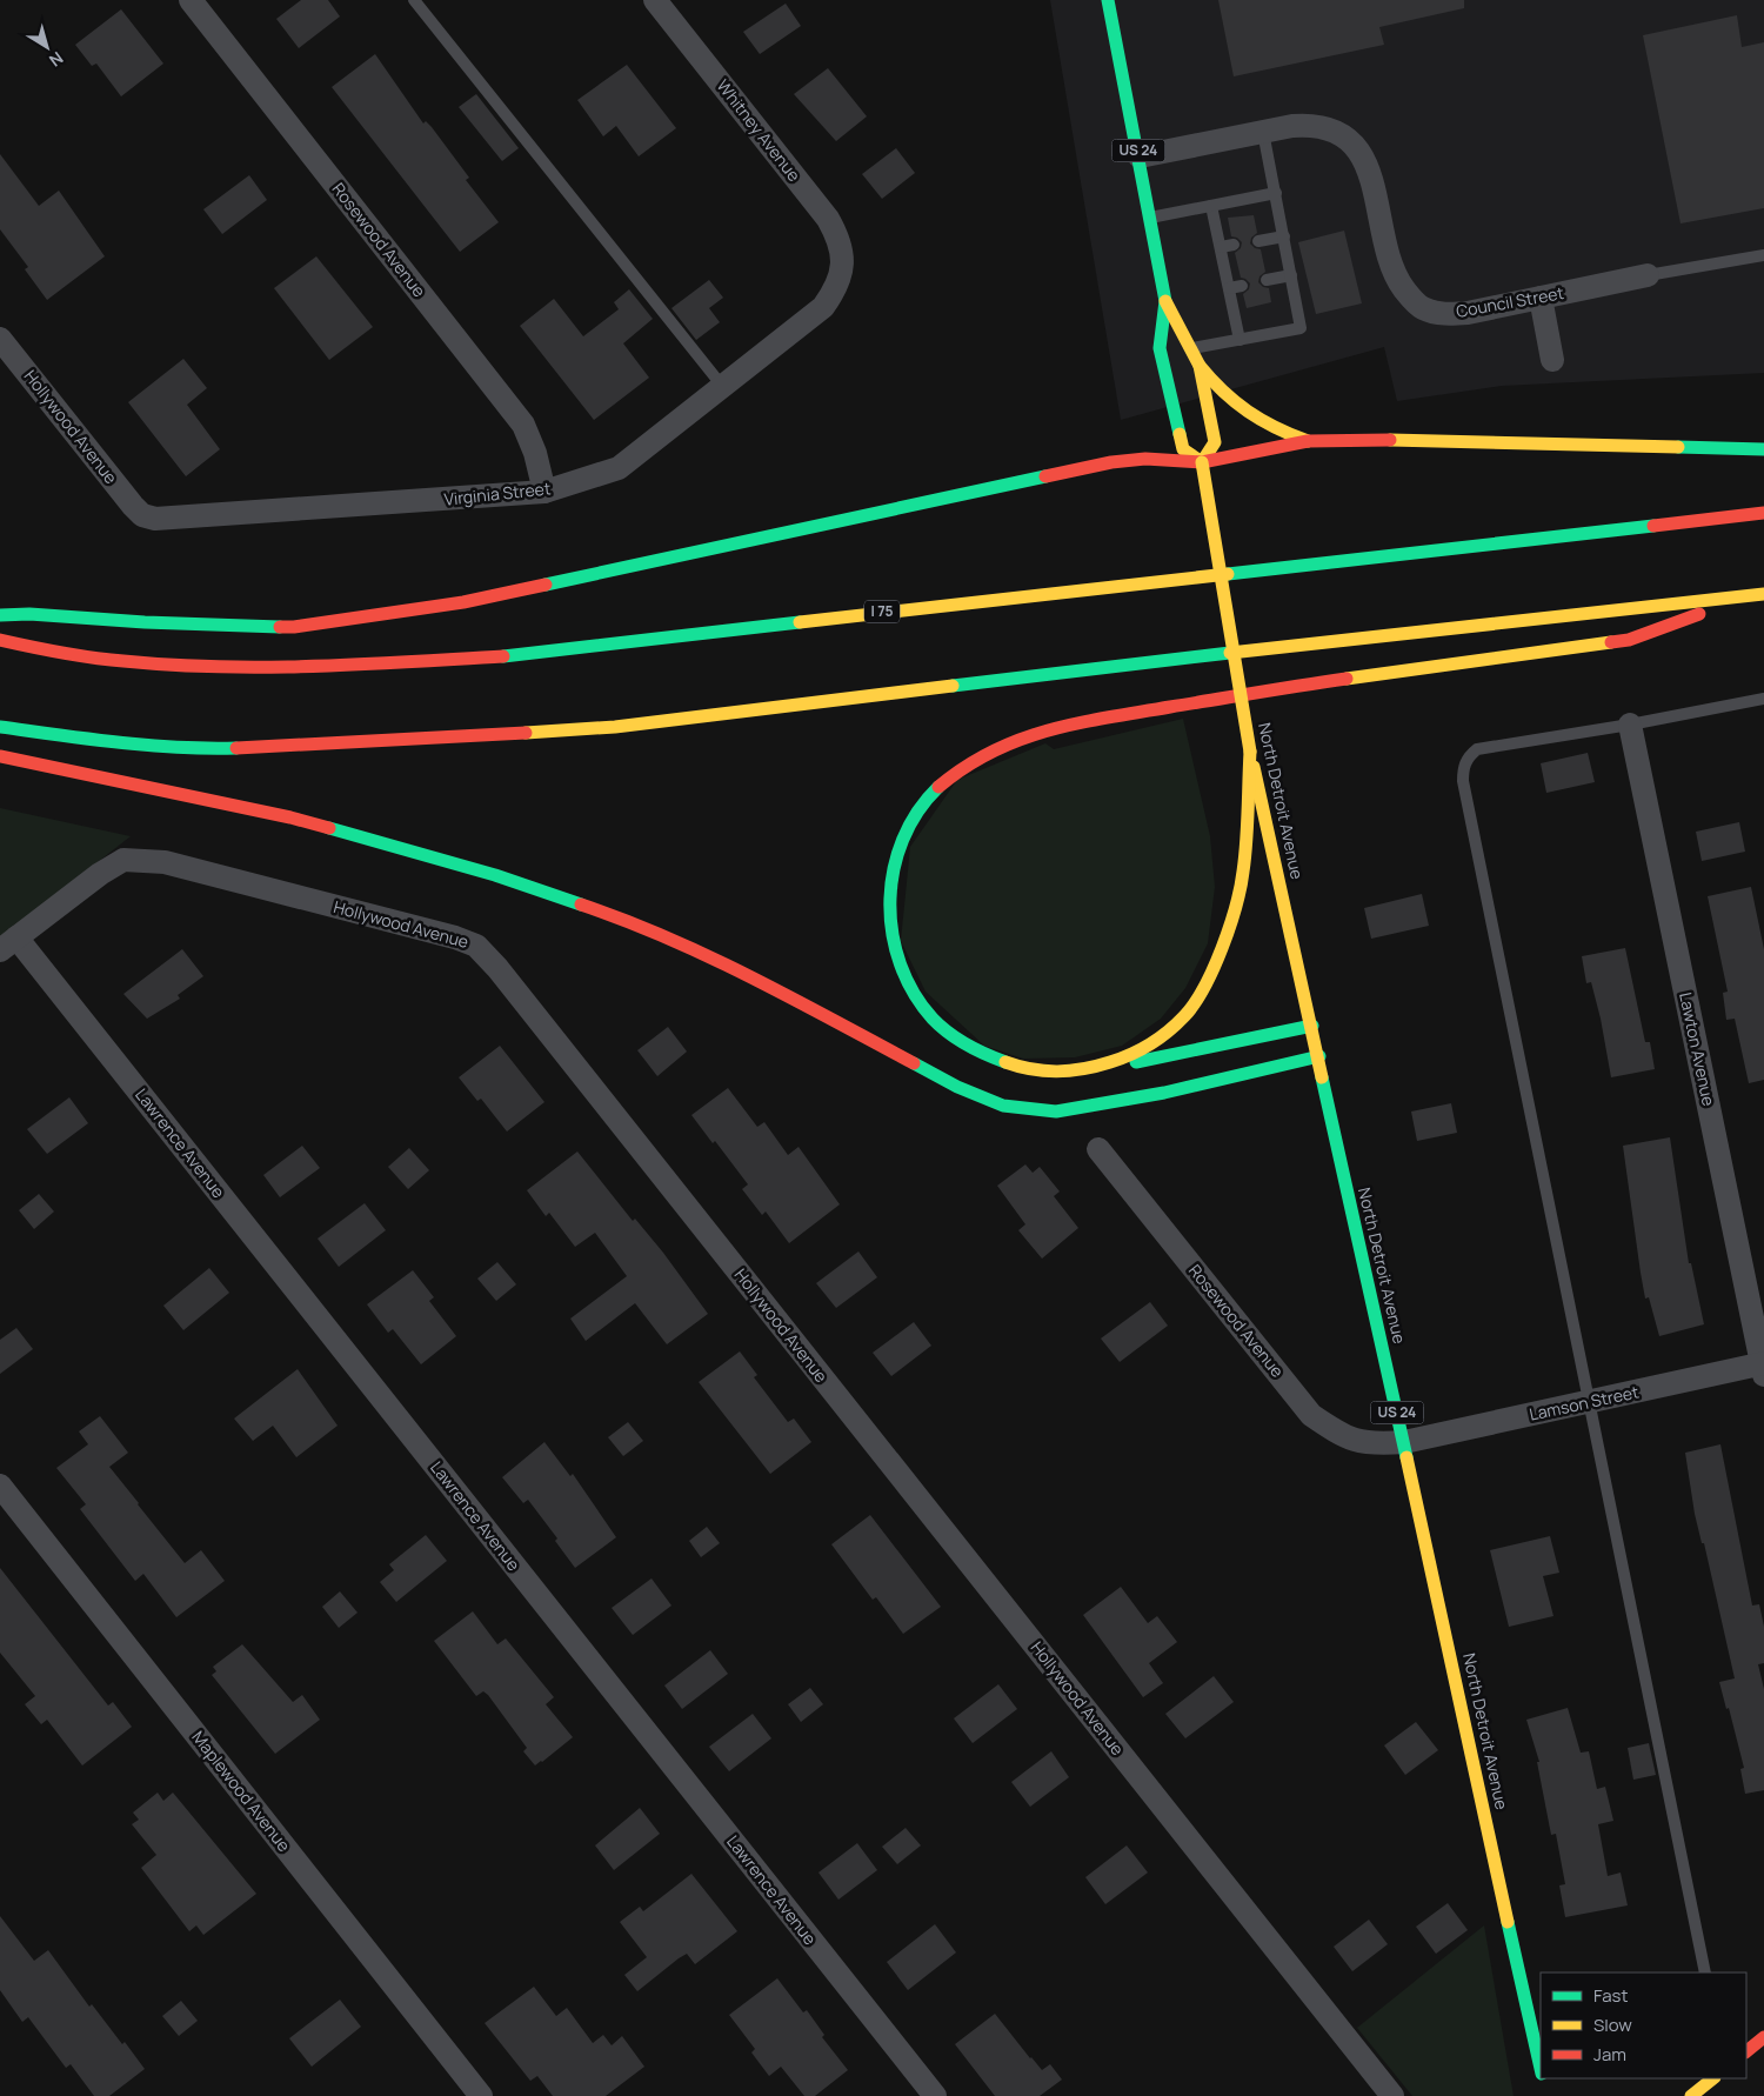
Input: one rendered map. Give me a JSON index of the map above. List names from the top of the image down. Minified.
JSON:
{"streets":{"main road":["US 24","I 75","North Detroit Avenue"],"street":["Whitney Avenue","Rosewood Avenue","Council Street","Hollywood Avenue","Virginia Street","Lawton Avenue","Lawrence Avenue","Lamson Street","Maplewood Avenue"]},"crossings":[["Whitney Avenue","Virginia Street"],["US 24","Council Street"],["US 24","North Detroit Avenue"],["Rosewood Avenue","Virginia Street"],["Rosewood Avenue","North Detroit Avenue"],["Rosewood Avenue","Lamson Street"],["Hollywood Avenue","Virginia Street"],["Hollywood Avenue","Lawrence Avenue"],["North Detroit Avenue","Lamson Street"],["Lawton Avenue","Lamson Street"]],"legend":["Fast","Slow","Jam"],"north":"bottom right"}
